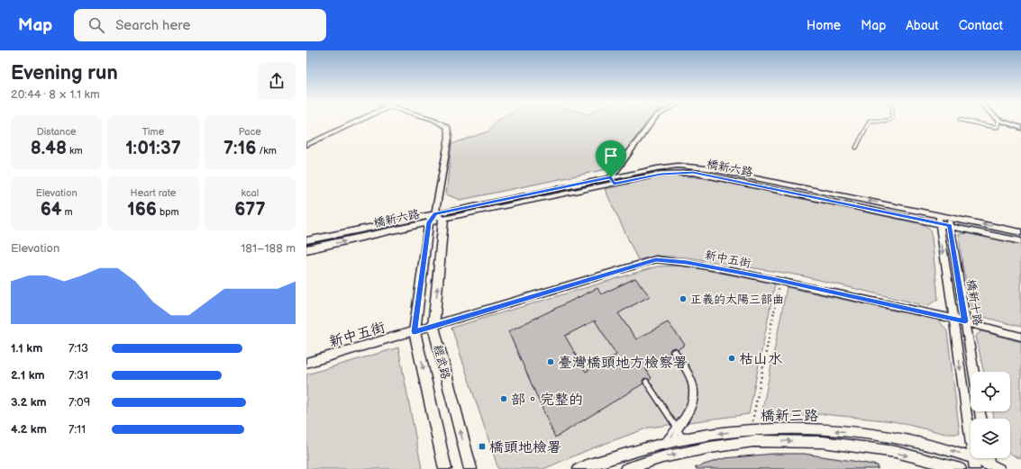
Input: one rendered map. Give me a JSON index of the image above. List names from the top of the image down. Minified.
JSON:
{"streets":{"street":["橋新六路","新中五街","橋新十路","經武路","橋新三路"]},"crossings":[["橋新六路","橋新十路"],["橋新六路","經武路"],["新中五街","橋新十路"],["新中五街","經武路"]],"places":{"other":["正義的太陽三部曲","枯山水","臺灣橋頭地方檢察署","部。完整的"],"transit":["橋頭地檢署"]},"page":{"header":"Map","search":"Search here","nav":["Home","Map","About","Contact"],"heading":["Evening run","20:44 · 8 × 1.1 km"],"stats":[["Distance","8.48 km"],["Time","1:01:37"],["Pace","7:16 /km"],["Elevation","64 m"],["Heart rate","166 bpm"],["kcal","677"]],"chart":["Elevation","181–188 m"],"list":[{"name":"1.1 km","note":"7:13"},{"name":"2.1 km","note":"7:31"},{"name":"3.2 km","note":"7:09"},{"name":"4.2 km","note":"7:11"}]}}
